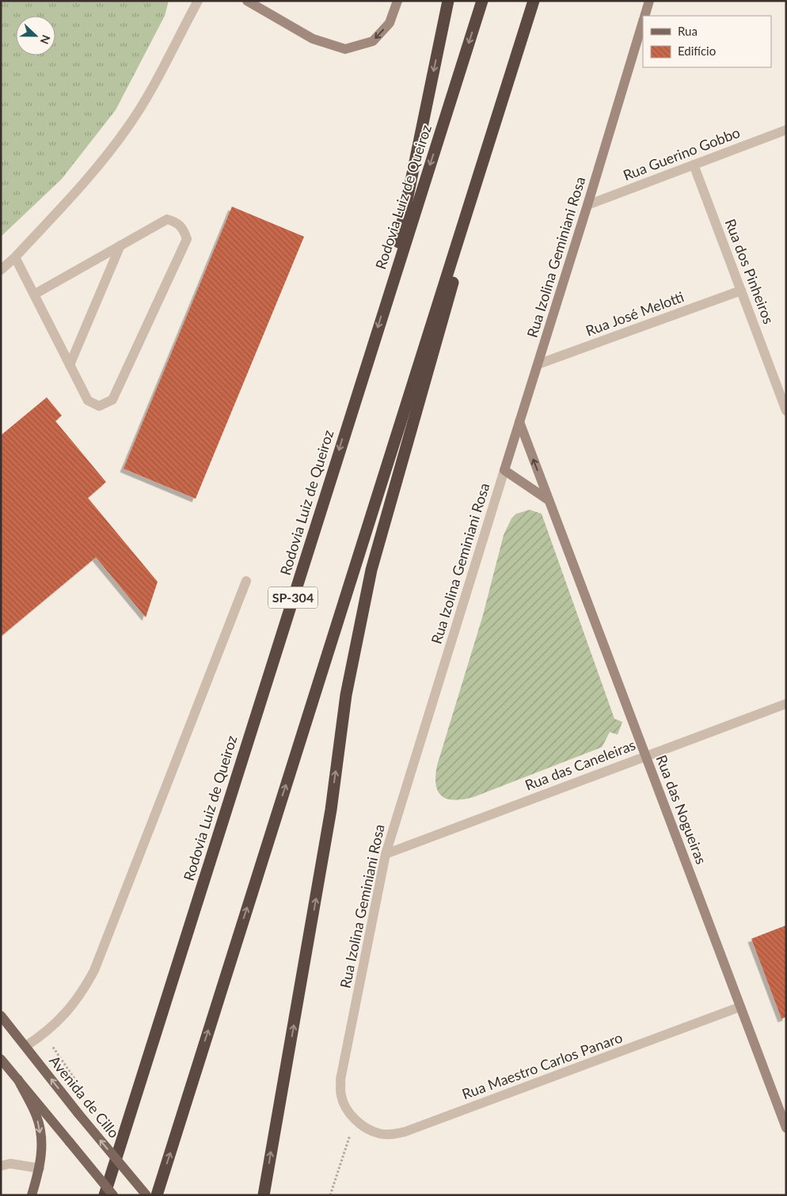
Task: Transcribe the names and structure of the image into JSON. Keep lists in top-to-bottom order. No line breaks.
{"streets":{"highway":["Rodovia Luiz de Queiroz","SP-304"],"main road":["Avenida de Cillo"],"street":["Rua Guerino Gobbo","Rua Izolina Geminiani Rosa","Rua dos Pinheiros","Rua José Melotti","Rua das Caneleiras","Rua das Nogueiras","Rua Maestro Carlos Panaro"]},"crossings":[["Rua Guerino Gobbo","Rua Izolina Geminiani Rosa"],["Rua Guerino Gobbo","Rua dos Pinheiros"],["Rua Izolina Geminiani Rosa","Rua José Melotti"],["Rua Izolina Geminiani Rosa","Rua das Caneleiras"],["Rua Izolina Geminiani Rosa","Rua das Nogueiras"],["Rua Izolina Geminiani Rosa","Rua Maestro Carlos Panaro"],["Rua dos Pinheiros","Rua José Melotti"],["Rua das Caneleiras","Rua das Nogueiras"],["Rua das Nogueiras","Rua Maestro Carlos Panaro"]],"legend":["Rua","Edifício"],"north":"right"}
